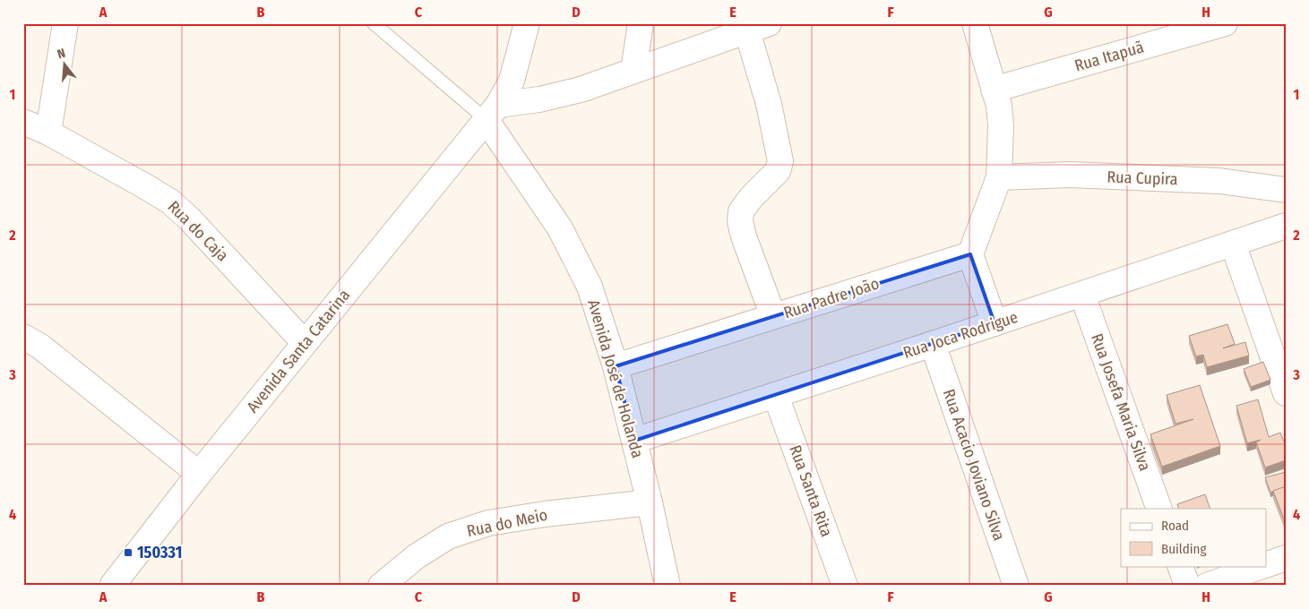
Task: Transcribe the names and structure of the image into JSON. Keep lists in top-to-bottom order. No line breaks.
{"streets":{"street":["Rua Itapuã","Rua Cupira","Rua do Caja","Rua Padre João","Rua Joca Rodrigue","Avenida Santa Catarina","Avenida José de Holanda","Rua Josefa Maria Silva","Rua Acacio Joviano Silva","Rua Santa Rita","Rua do Meio"]},"crossings":[["Rua do Caja","Avenida Santa Catarina"],["Rua Padre João","Avenida José de Holanda"],["Rua Joca Rodrigue","Avenida José de Holanda"],["Rua Joca Rodrigue","Rua Josefa Maria Silva"],["Rua Joca Rodrigue","Rua Acacio Joviano Silva"],["Rua Joca Rodrigue","Rua Santa Rita"],["Avenida Santa Catarina","Avenida José de Holanda"],["Avenida José de Holanda","Rua do Meio"]],"places":{"transit":["150331"]},"legend":["Road","Building"],"north":"top","grid":{"columns":["A","B","C","D","E","F","G","H"],"rows":["1","2","3","4"]}}
